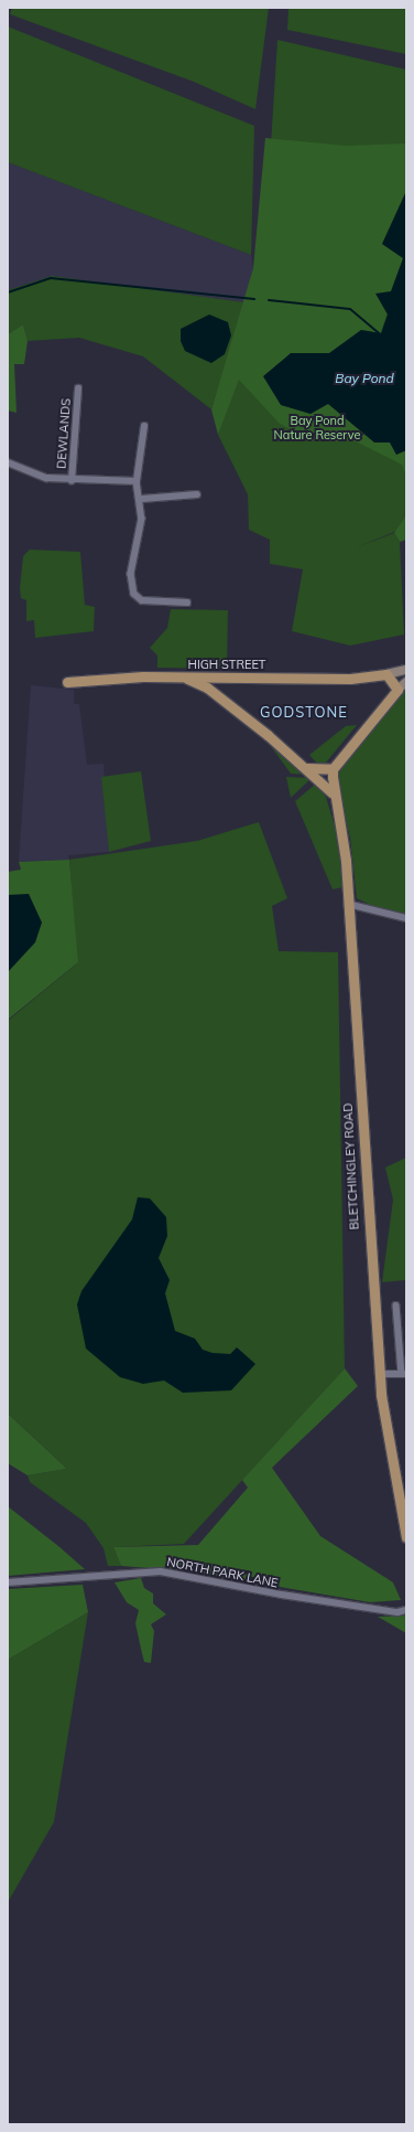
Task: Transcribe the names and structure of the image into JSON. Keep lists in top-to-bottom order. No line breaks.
{"streets":{"main road":["HIGH STREET","BLETCHINGLEY ROAD"],"street":["DEWLANDS","NORTH PARK LANE"]},"districts":["GODSTONE"],"water":["Bay Pond"],"parks":["Bay Pond Nature Reserve"]}
